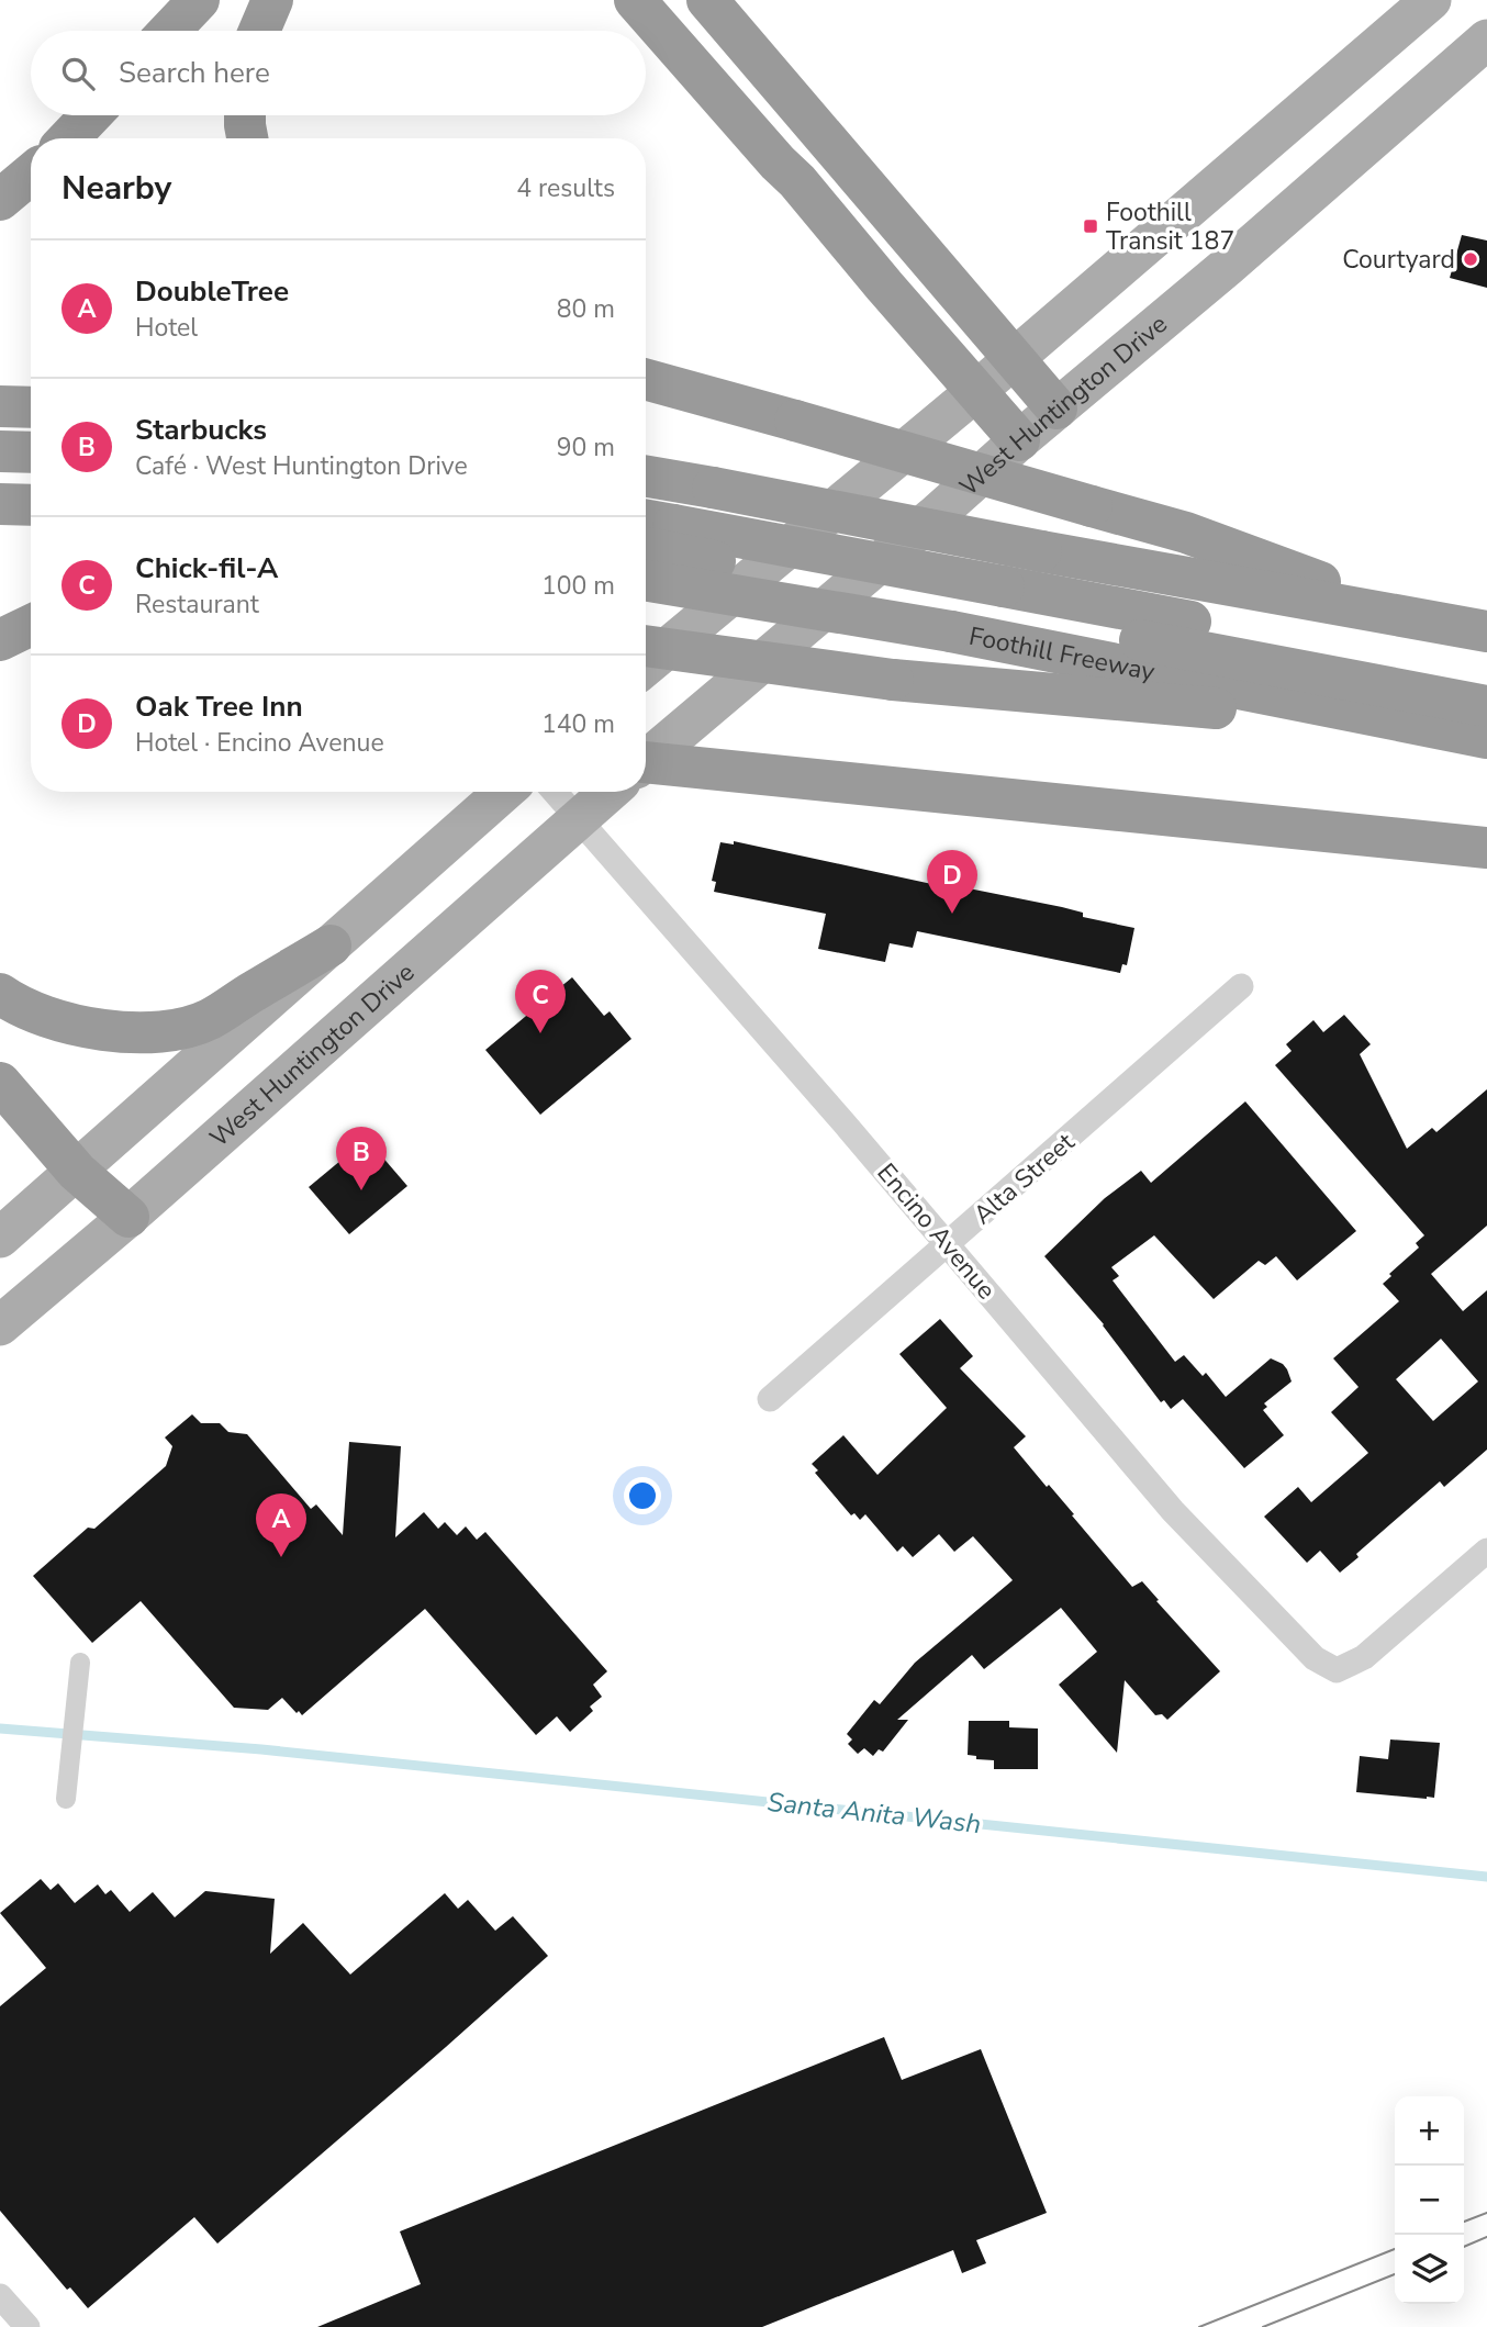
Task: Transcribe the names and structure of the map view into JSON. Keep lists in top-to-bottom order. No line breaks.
{"streets":{"highway":["Foothill Freeway"],"main road":["West Huntington Drive"],"street":["Alta Street","Encino Avenue"]},"crossings":[["West Huntington Drive","Encino Avenue"],["Alta Street","Encino Avenue"]],"water":["Santa Anita Wash"],"places":{"transit":["Foothill Transit 187"],"other":["Courtyard"]},"page":{"search":"Search here","heading":["Nearby","4 results"],"list":[{"mark":"A","name":"DoubleTree","note":"Hotel","value":"80 m"},{"mark":"B","name":"Starbucks","note":"Café · West Huntington Drive","value":"90 m"},{"mark":"C","name":"Chick-fil-A","note":"Restaurant","value":"100 m"},{"mark":"D","name":"Oak Tree Inn","note":"Hotel · Encino Avenue","value":"140 m"}],"pins":["D","C","B","A"],"map_buttons":["+","−"]}}
